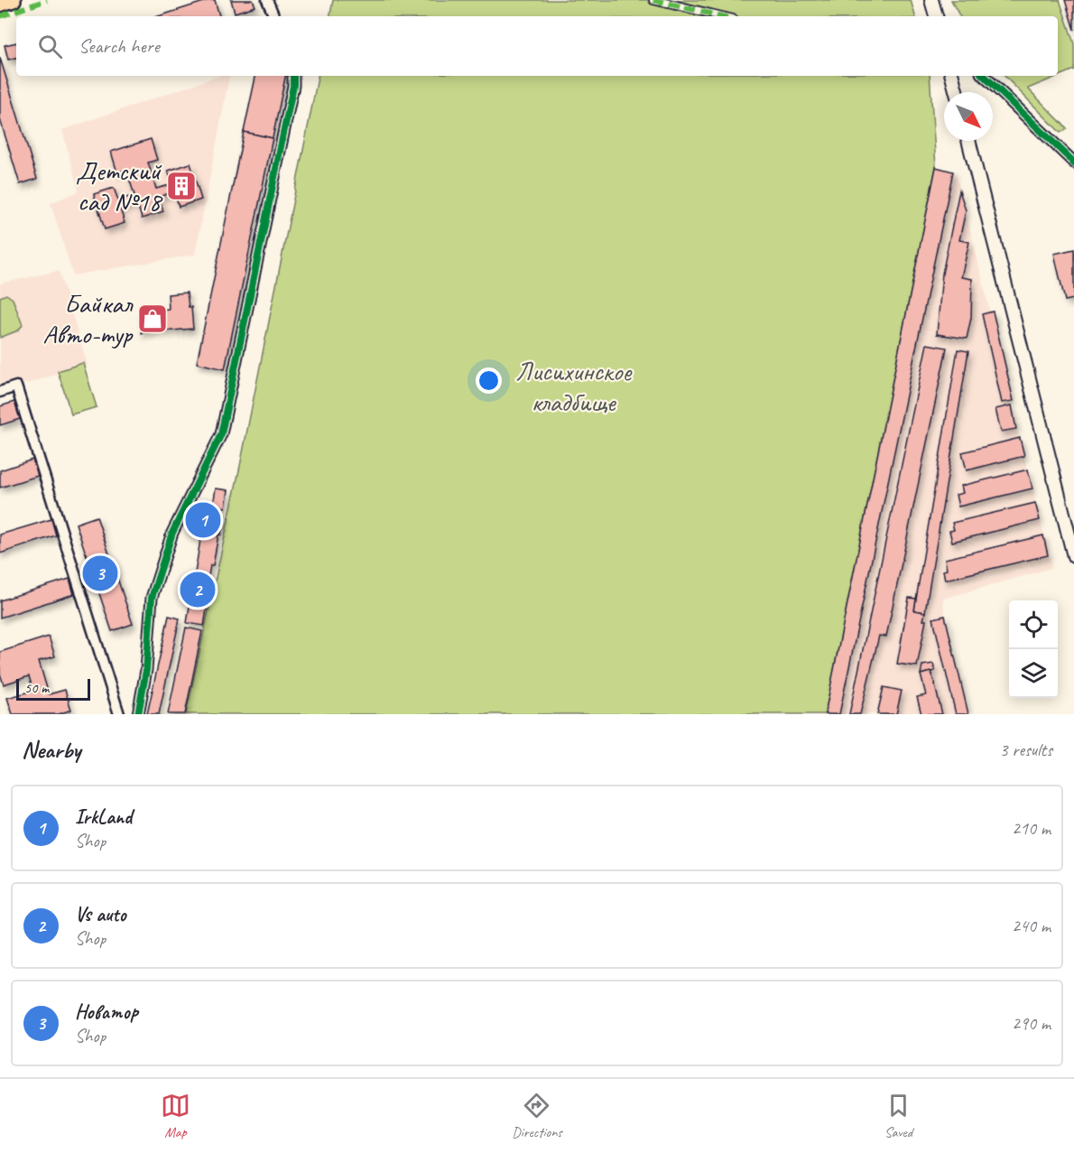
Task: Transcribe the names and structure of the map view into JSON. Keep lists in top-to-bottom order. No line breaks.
{"parks":["Лисихинское кладбище"],"places":{"building":["Детский сад №18"],"shop":["Байкал Авто-тур"]},"scale_bar":"50 m","north":"bottom right","page":{"search":"Search here","pins":["1","3","2"],"scale":"50 m","heading":["Nearby","3 results"],"list":[{"mark":"1","name":"IrkLand","note":"Shop","value":"210 m"},{"mark":"2","name":"Vs auto","note":"Shop","value":"240 m"},{"mark":"3","name":"Новатор","note":"Shop","value":"290 m"}],"nav":["Map","Directions","Saved"]}}
